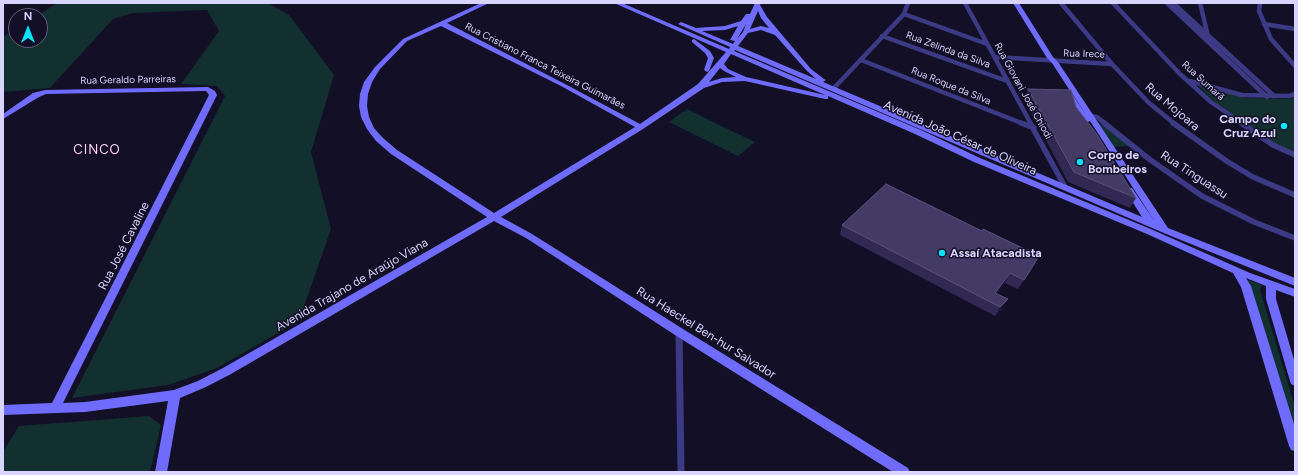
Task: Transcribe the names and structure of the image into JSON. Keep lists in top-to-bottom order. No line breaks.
{"streets":{"street":["Rua Zelinda da Silva","Rua Irece","Rua Cristiano Franca Teixeira Guimarães","Rua Geraldo Parreiras","Rua Sumarã","Rua Roque da Silva","Rua Giovani José Chiodi","Rua Mojoara","Avenida João César de Oliveira","Rua Tinguassu","Rua José Cavaline","Avenida Trajano de Araújo Viana","Rua Haeckel Ben-hur Salvador"]},"crossings":[["Rua Zelinda da Silva","Rua Giovani José Chiodi"],["Rua Irece","Rua Giovani José Chiodi"],["Rua Irece","Rua Mojoara"],["Rua Cristiano Franca Teixeira Guimarães","Avenida Trajano de Araújo Viana"],["Rua Geraldo Parreiras","Rua José Cavaline"],["Rua Roque da Silva","Rua Giovani José Chiodi"],["Rua Giovani José Chiodi","Avenida João César de Oliveira"],["Avenida João César de Oliveira","Avenida Trajano de Araújo Viana"],["Rua José Cavaline","Avenida Trajano de Araújo Viana"],["Avenida Trajano de Araújo Viana","Rua Haeckel Ben-hur Salvador"]],"districts":["CINCO"],"places":["Campo do Cruz Azul","Corpo de Bombeiros","Assaí Atacadista"],"north":"top"}
